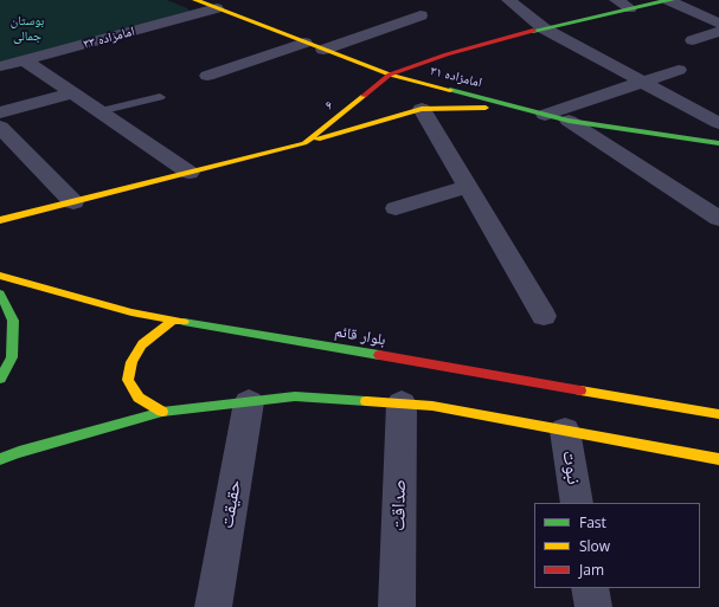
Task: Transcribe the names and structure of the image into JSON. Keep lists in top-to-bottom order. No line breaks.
{"streets":{"street":["امامزاده ۳۳","امامزاده ۳۱","۶","بلوار قائم","نبوت","حقیقت","صداقت"]},"crossings":[["امامزاده ۳۳","امامزاده ۳۱"],["امامزاده ۳۱","۶"]],"parks":["بوستان جمالی"],"legend":["Fast","Slow","Jam"]}
